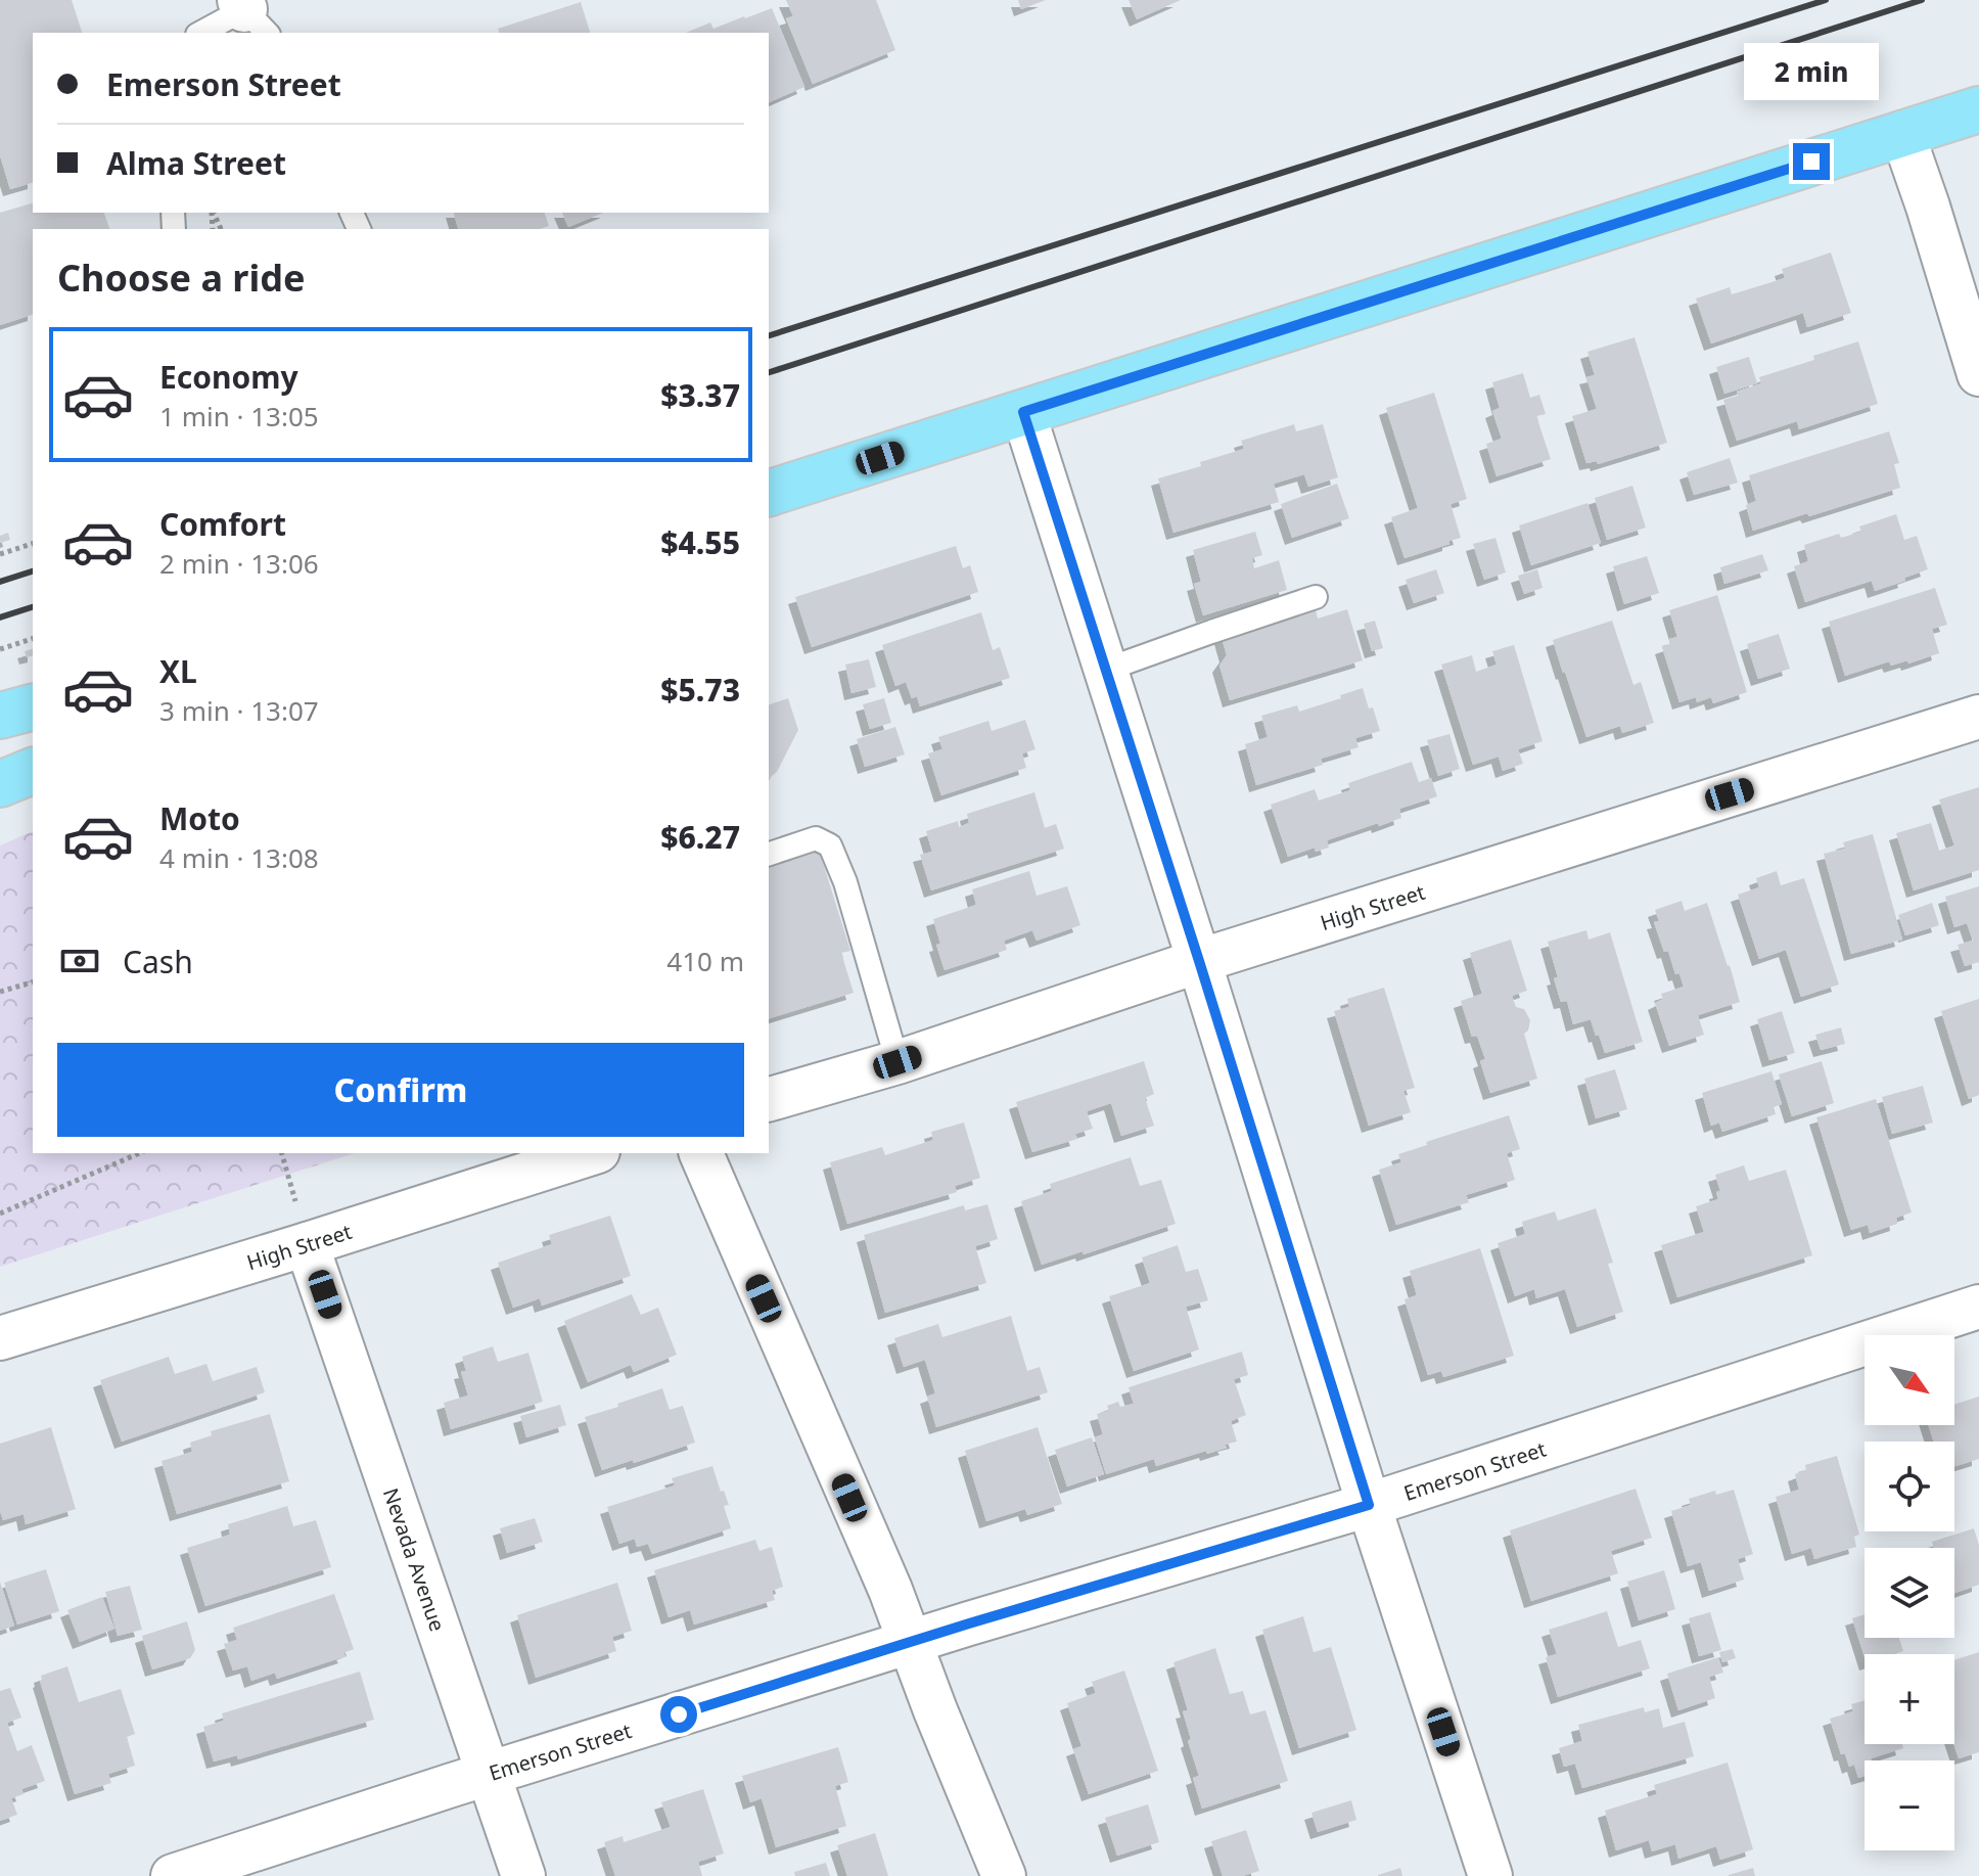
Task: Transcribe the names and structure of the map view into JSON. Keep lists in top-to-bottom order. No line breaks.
{"streets":{"street":["High Street","Emerson Street","Nevada Avenue"]},"crossings":[["High Street","Nevada Avenue"],["Emerson Street","Nevada Avenue"]],"north":"bottom right","page":{"banner":["Emerson Street","Alma Street"],"bubble":"2 min","heading":"Choose a ride","list":[{"name":"Economy","note":"1 min · 13:05","value":"$3.37"},{"name":"Comfort","note":"2 min · 13:06","value":"$4.55"},{"name":"XL","note":"3 min · 13:07","value":"$5.73"},{"name":"Moto","note":"4 min · 13:08","value":"$6.27"}],"pay":["Cash","410 m"],"buttons":"Confirm","map_buttons":["+","−"]}}
